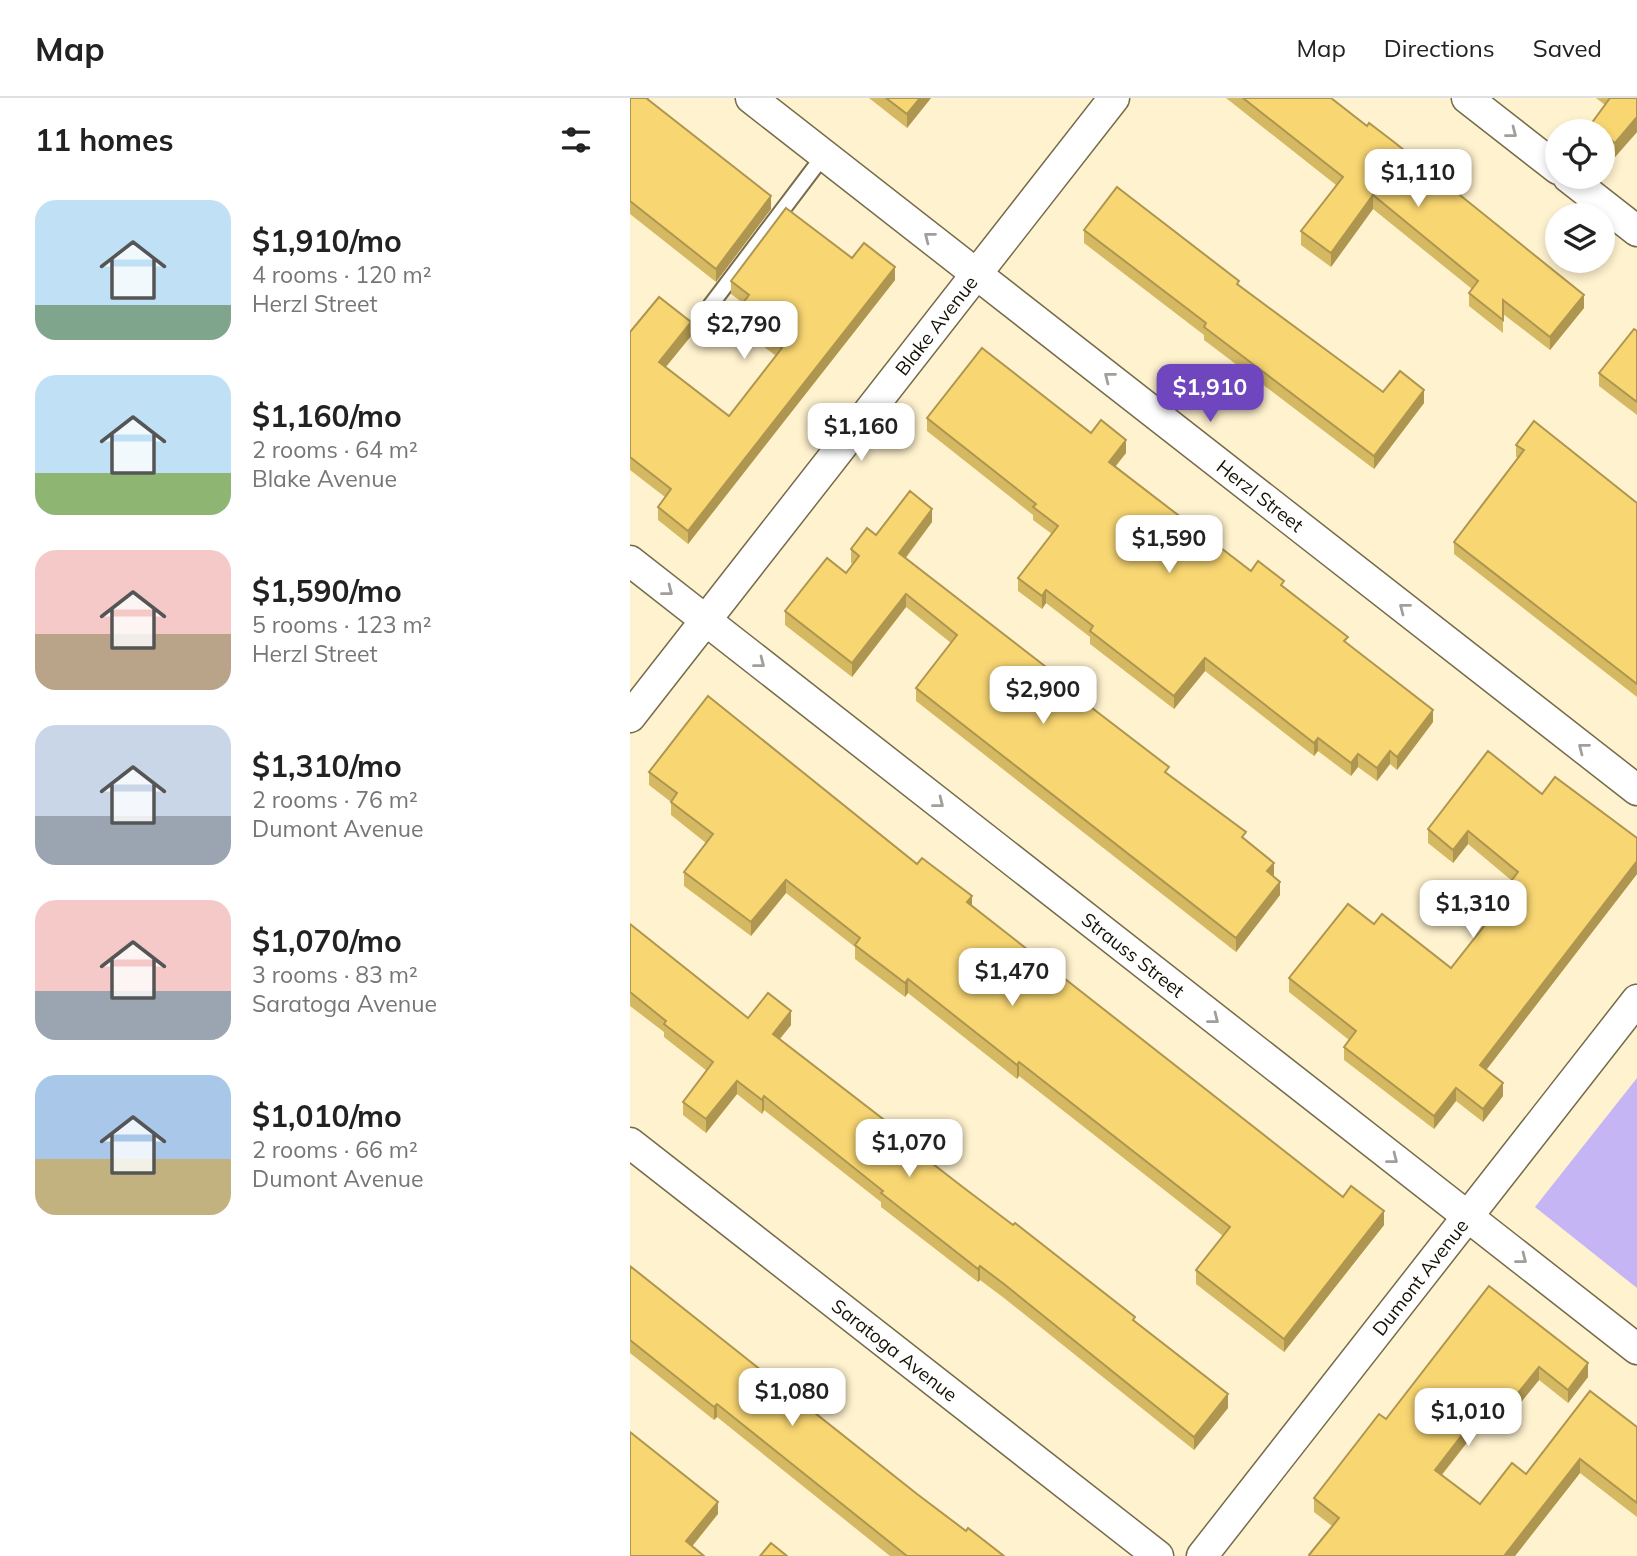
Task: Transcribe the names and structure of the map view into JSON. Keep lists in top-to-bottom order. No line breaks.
{"streets":{"street":["Blake Avenue","Herzl Street","Strauss Street","Dumont Avenue","Saratoga Avenue"]},"crossings":[["Blake Avenue","Herzl Street"],["Blake Avenue","Strauss Street"],["Strauss Street","Dumont Avenue"]],"one_way":["Herzl Street","Strauss Street"],"page":{"header":"Map","nav":["Map","Directions","Saved"],"heading":"11 homes","price":["$1,110","$2,790","$1,910","$1,160","$1,590","$2,900","$1,310","$1,470","$1,070","$1,080","$1,010"],"list":[{"name":"$1,910/mo","note":"4 rooms · 120 m² · Herzl Street"},{"name":"$1,160/mo","note":"2 rooms · 64 m² · Blake Avenue"},{"name":"$1,590/mo","note":"5 rooms · 123 m² · Herzl Street"},{"name":"$1,310/mo","note":"2 rooms · 76 m² · Dumont Avenue"},{"name":"$1,070/mo","note":"3 rooms · 83 m² · Saratoga Avenue"},{"name":"$1,010/mo","note":"2 rooms · 66 m² · Dumont Avenue"}]}}
